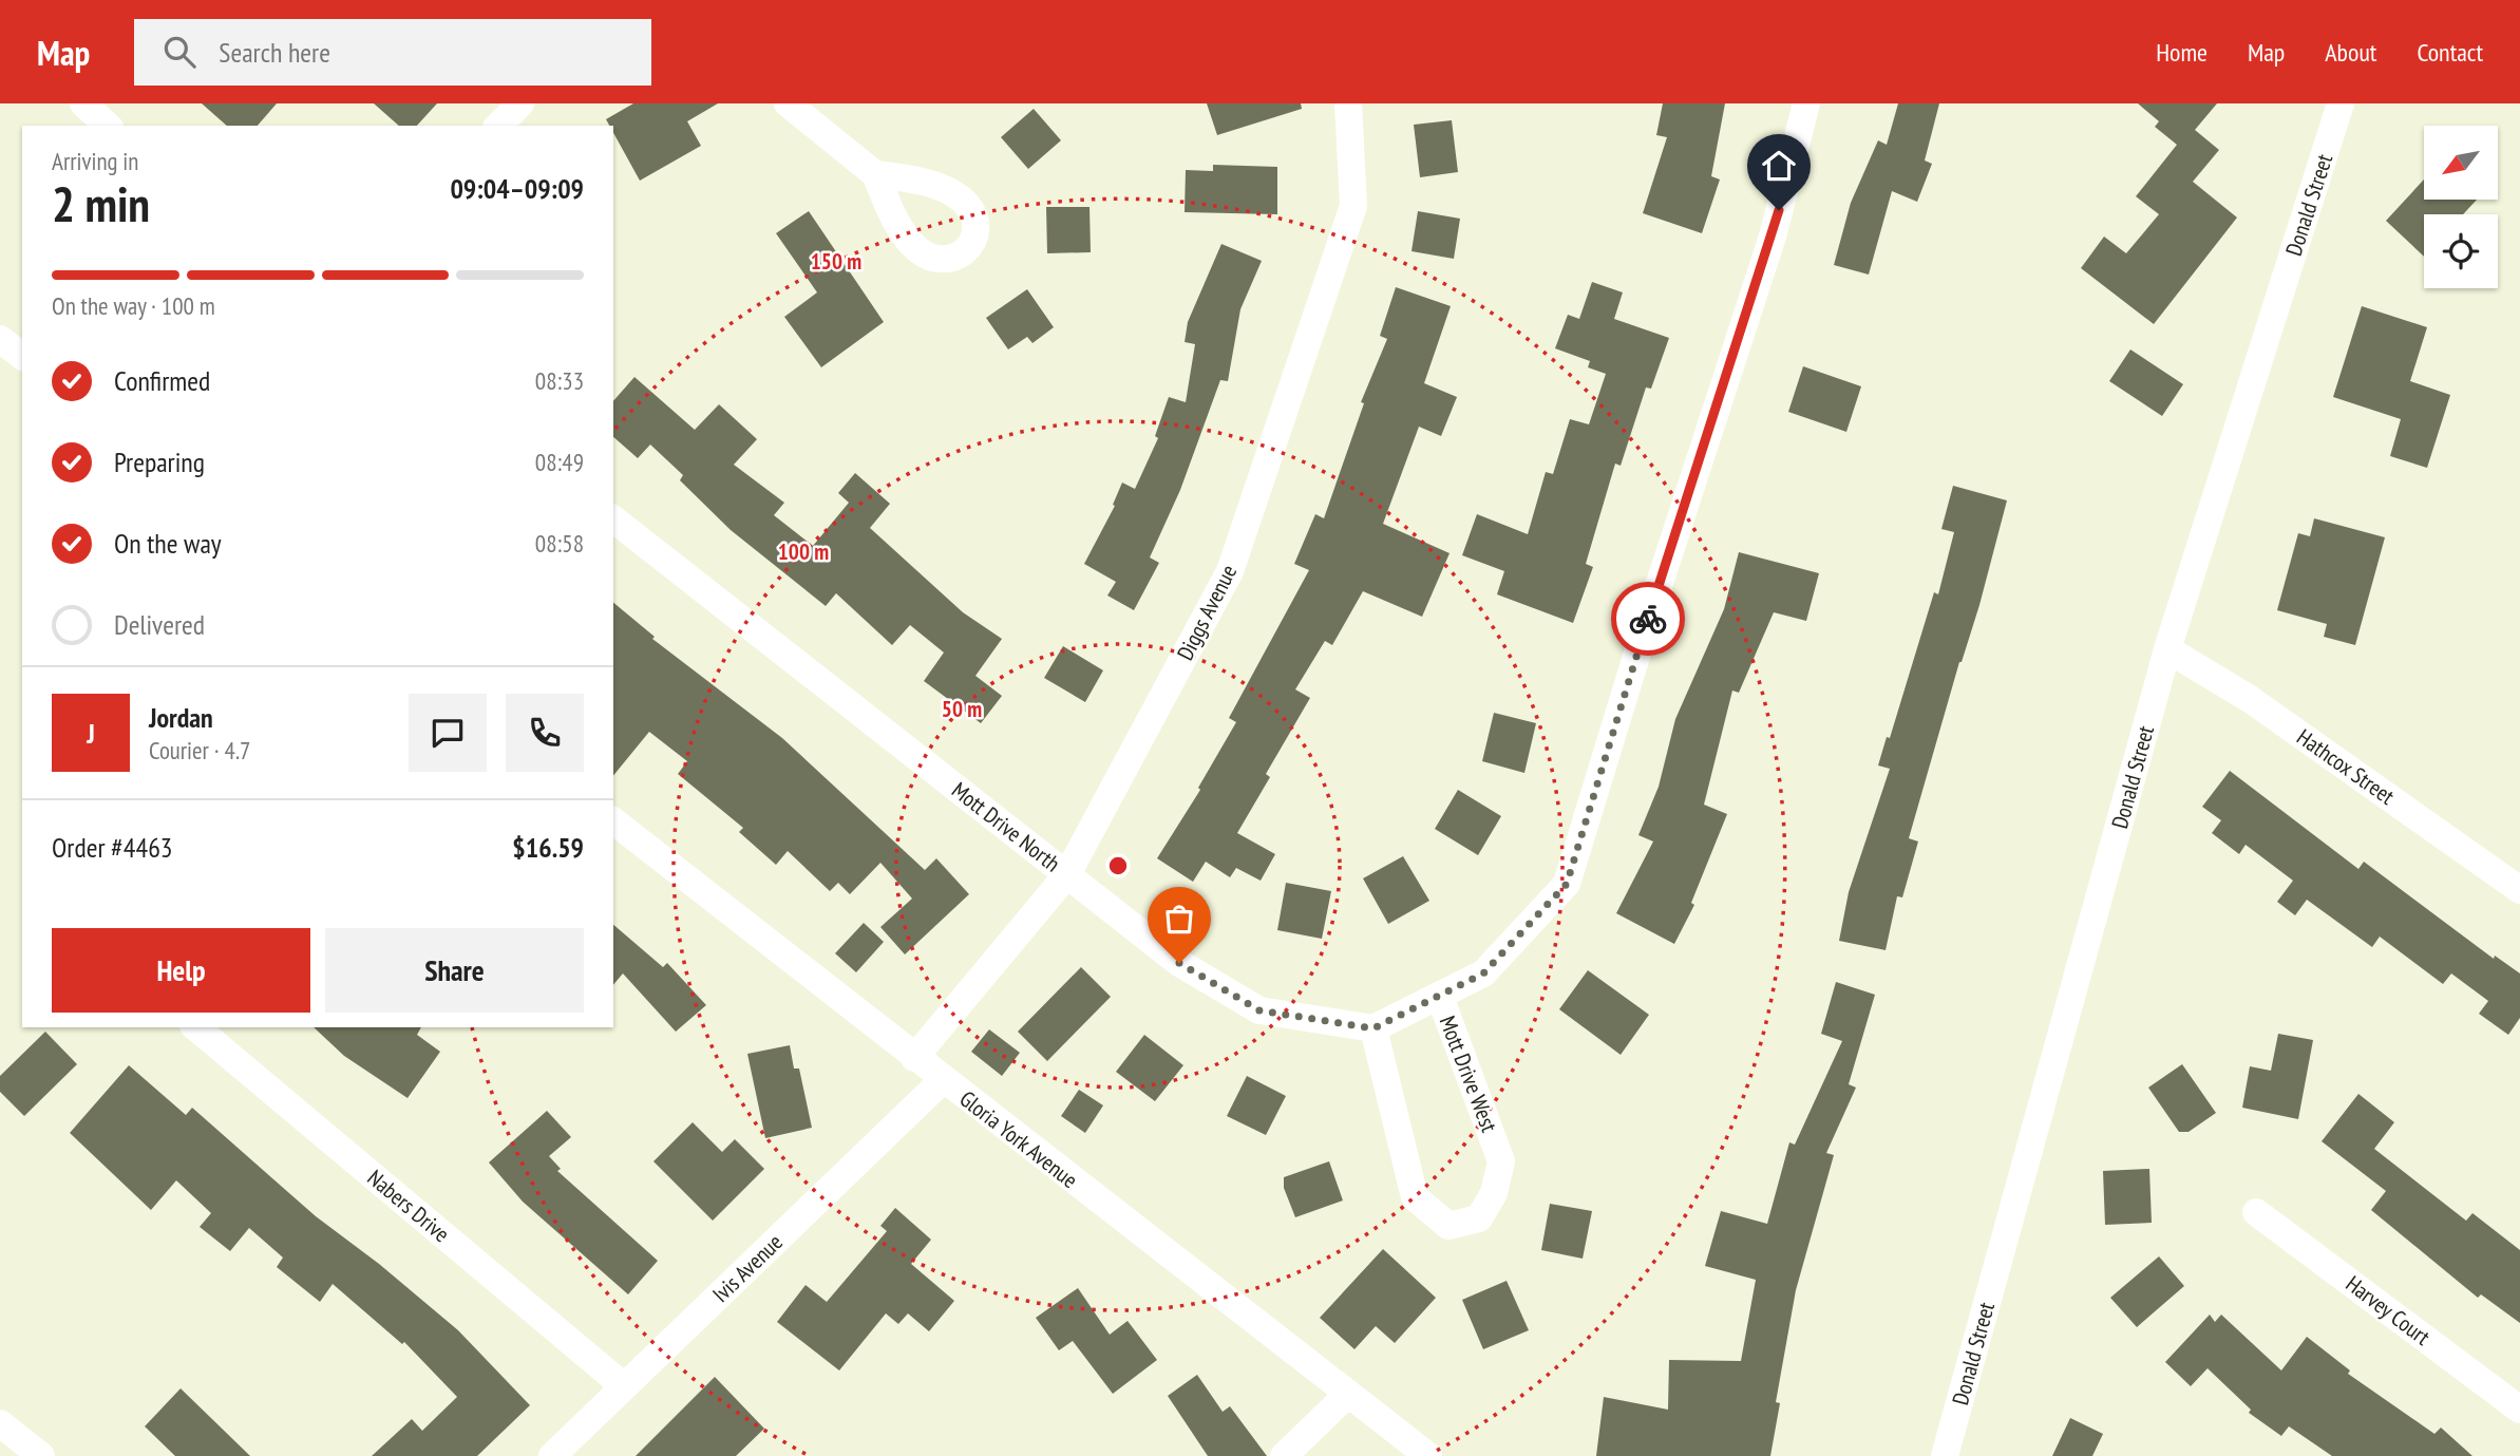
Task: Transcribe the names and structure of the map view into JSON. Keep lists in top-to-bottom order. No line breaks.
{"streets":{"street":["Donald Street","Diggs Avenue","Hathcox Street","Mott Drive North","Mott Drive West","Gloria York Avenue","Nabers Drive","Ivis Avenue","Harvey Court"]},"crossings":[["Donald Street","Hathcox Street"],["Diggs Avenue","Mott Drive North"],["Diggs Avenue","Gloria York Avenue"],["Mott Drive North","Mott Drive West"],["Gloria York Avenue","Ivis Avenue"],["Nabers Drive","Ivis Avenue"]],"north":"bottom left","page":{"header":"Map","search":"Search here","nav":["Home","Map","About","Contact"],"heading":["2 min","Arriving in","09:04–09:09"],"panel":["Jordan","Courier · 4.7","Order #4463","$16.59"],"bar":"On the way · 100 m","list":[["Confirmed","08:33"],["Preparing","08:49"],["On the way","08:58"],"Delivered"],"round":"J","buttons":["Help","Share"]},"rings":["150 m","100 m","50 m"]}
